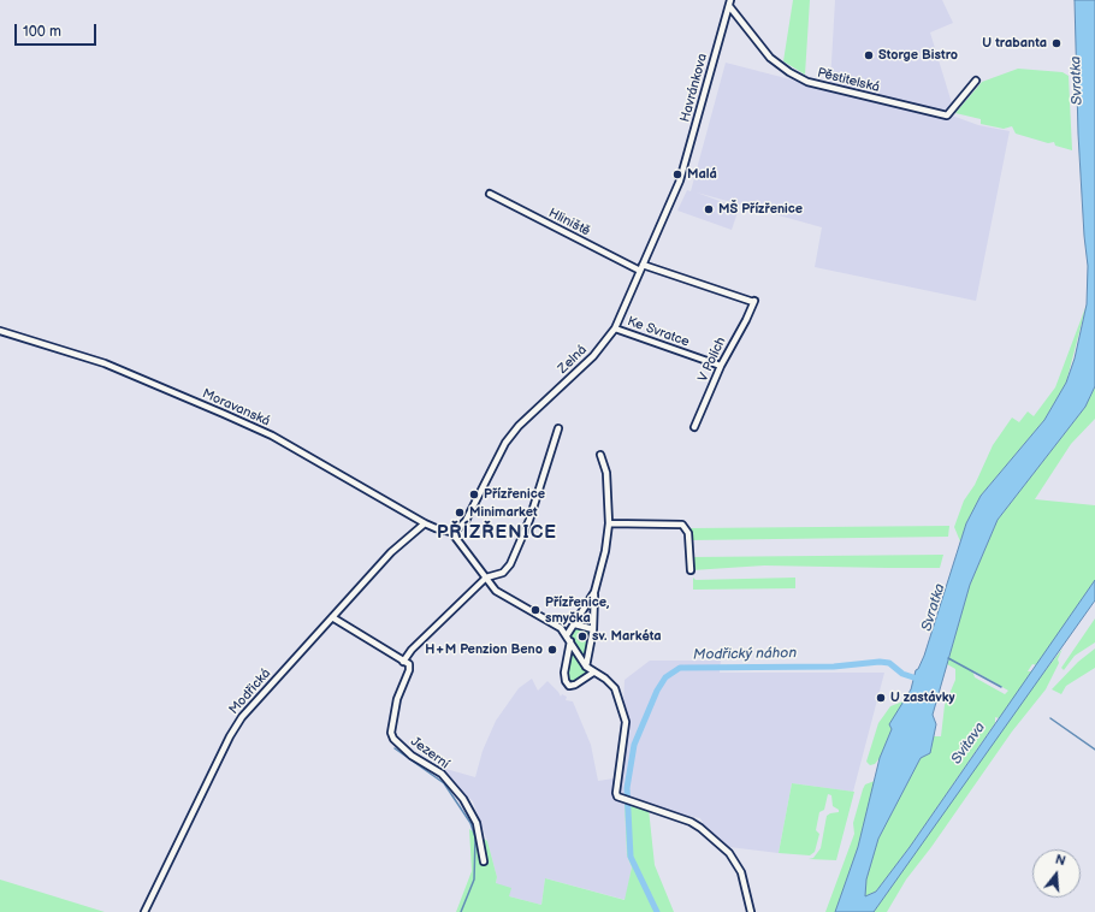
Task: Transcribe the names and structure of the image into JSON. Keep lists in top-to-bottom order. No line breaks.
{"streets":{"street":["Pěstitelská","Havránkova","Hliniště","Ke Svratce","Zelná","V Polích","Moravanská","Modřická","Jezerní"]},"crossings":[["Pěstitelská","Havránkova"],["Havránkova","Zelná"],["Hliniště","Zelná"],["Hliniště","V Polích"],["Ke Svratce","Zelná"],["Ke Svratce","V Polích"],["Zelná","V Polích"],["Zelná","Moravanská"],["Moravanská","Modřická"]],"districts":["PŘÍZŘENICE"],"water":["Svratka","Modřický náhon","Svitava"],"places":["U trabanta","Storge Bistro","Malá","MŠ Přízřenice","Přízřenice","Minimarket","Přízřenice, smyčka","sv. Markéta","H+M Penzion Beno","U zastávky"],"scale_bar":"100 m","north":"top"}
